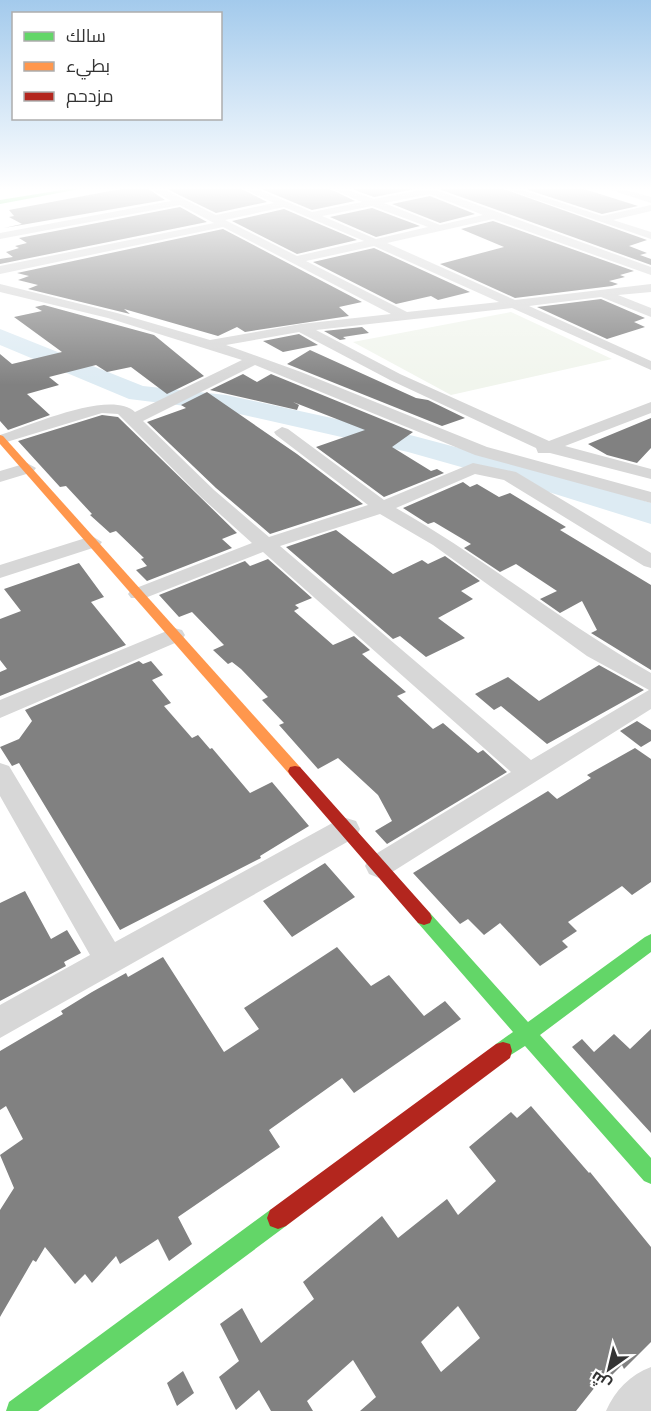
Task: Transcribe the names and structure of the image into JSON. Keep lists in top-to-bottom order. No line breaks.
{"legend":["سالك","بطيء","مزدحم"],"north":"bottom left"}
